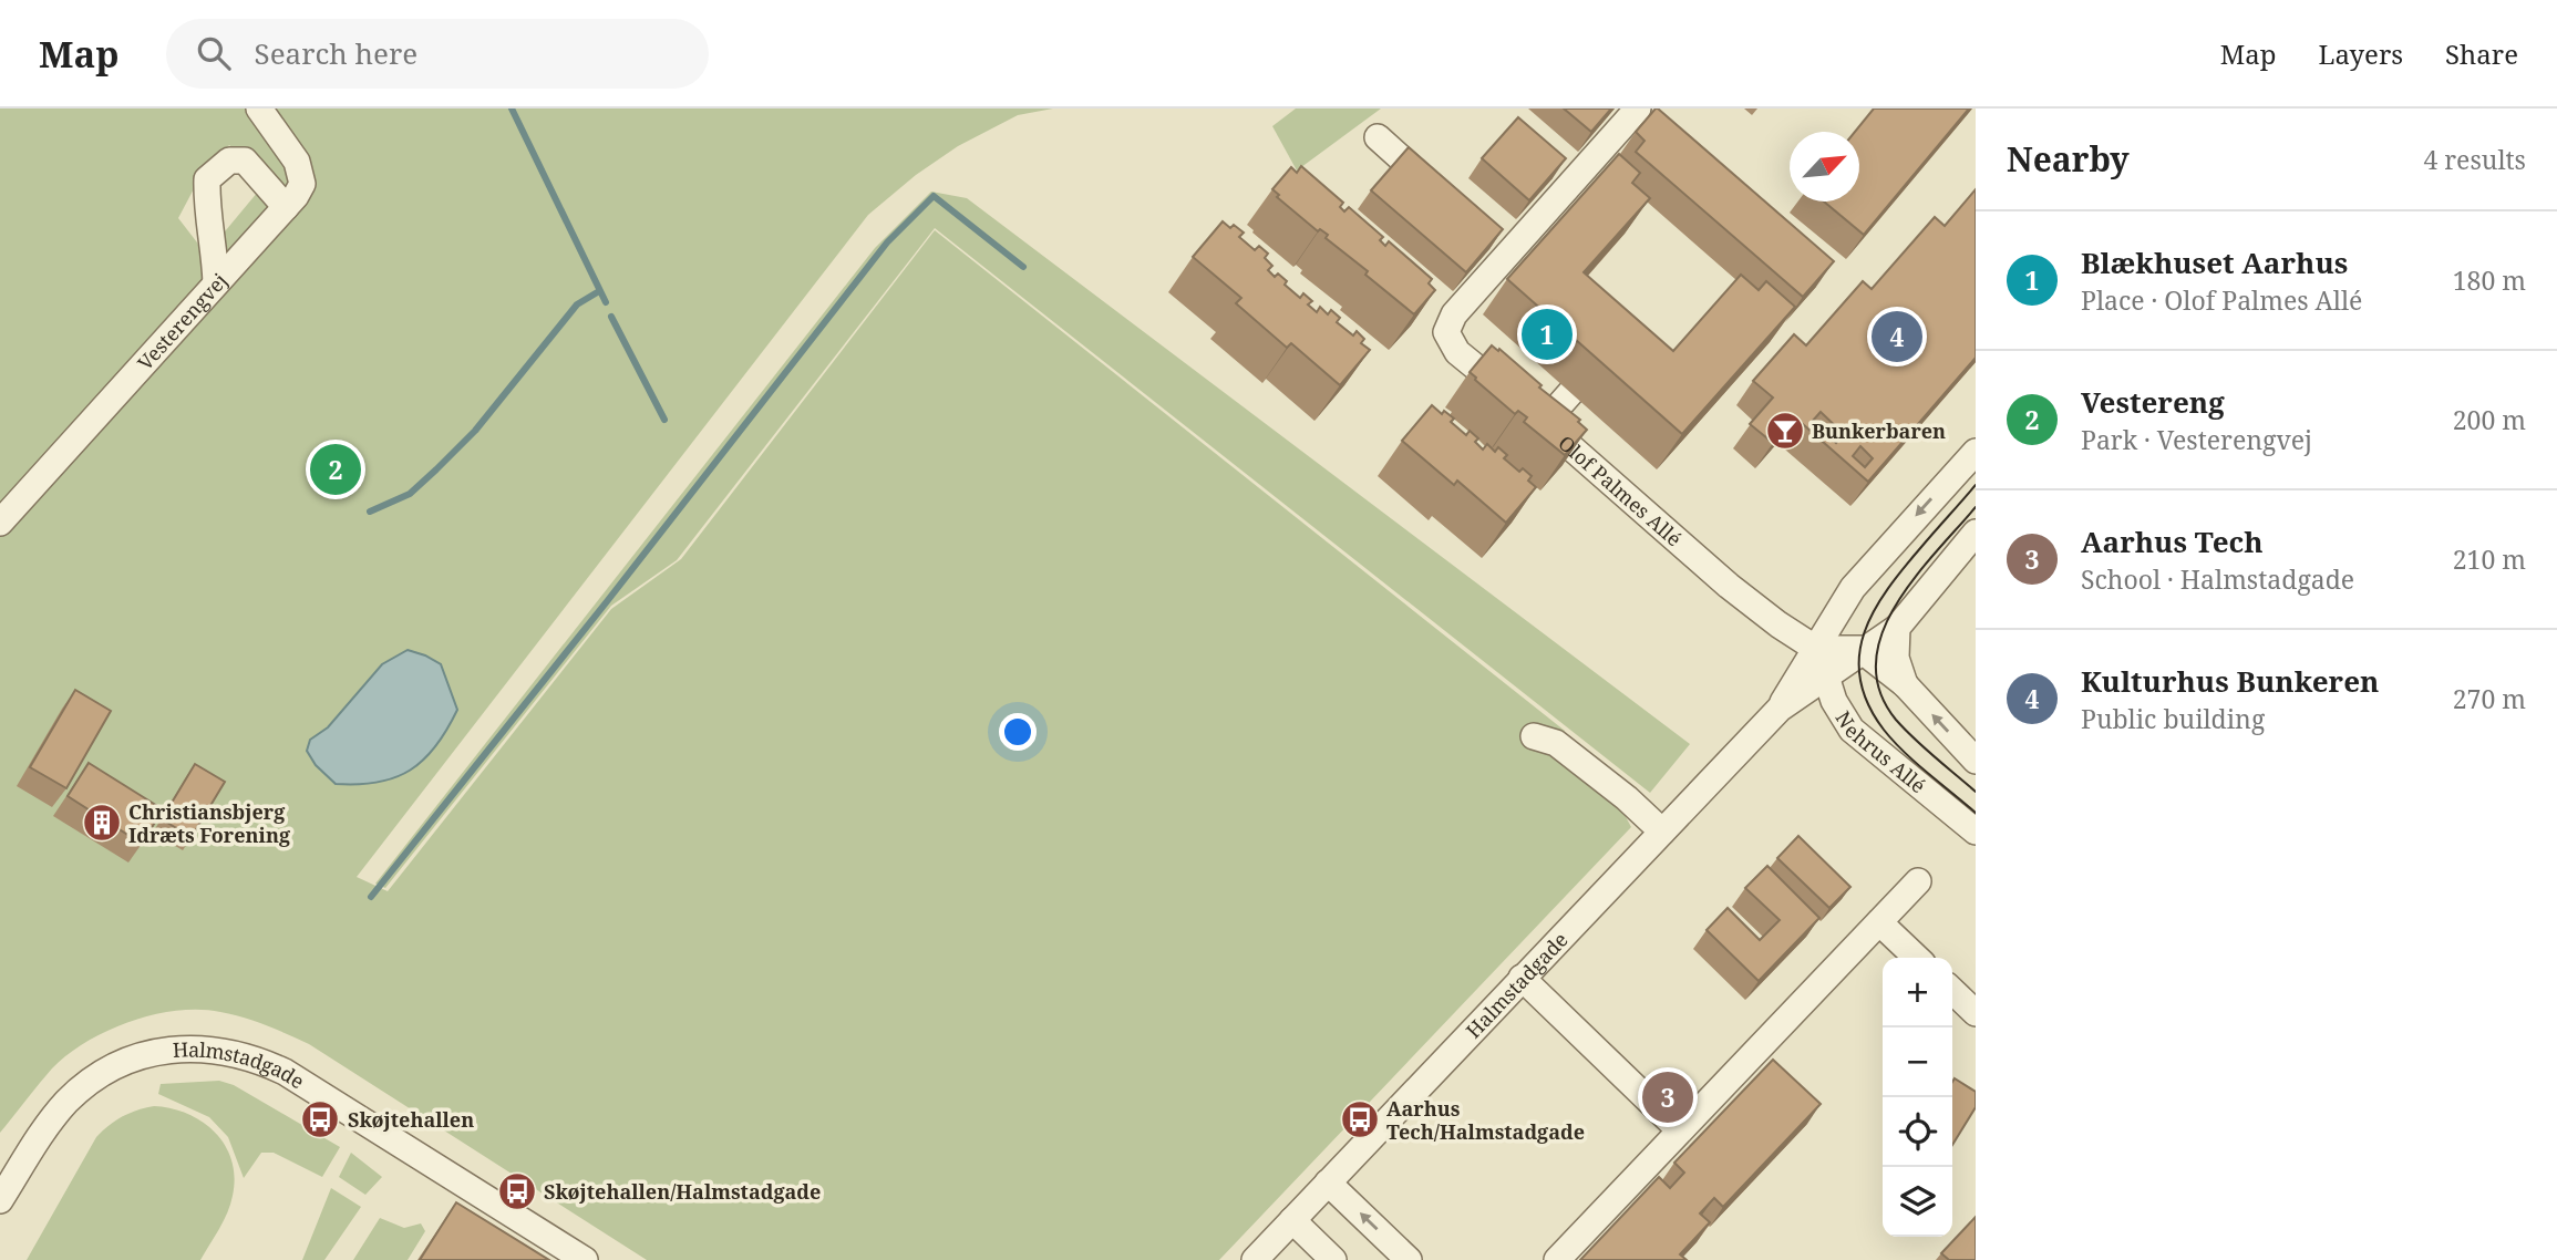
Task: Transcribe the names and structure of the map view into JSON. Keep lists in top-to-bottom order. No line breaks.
{"streets":{"street":["Vesterengvej","Olof Palmes Allé","Nehrus Allé","Halmstadgade"]},"crossings":[["Olof Palmes Allé","Nehrus Allé"],["Olof Palmes Allé","Halmstadgade"],["Nehrus Allé","Halmstadgade"]],"places":{"bar":["Bunkerbaren"],"building":["Christiansbjerg Idræts Forening"],"bus stop":["Skøjtehallen","Aarhus Tech/Halmstadgade","Skøjtehallen/Halmstadgade"]},"north":"top right","page":{"header":"Map","search":"Search here","nav":["Map","Layers","Share"],"heading":["Nearby","4 results"],"list":[{"mark":"1","name":"Blækhuset Aarhus","note":"Place · Olof Palmes Allé","value":"180 m"},{"mark":"2","name":"Vestereng","note":"Park · Vesterengvej","value":"200 m"},{"mark":"3","name":"Aarhus Tech","note":"School · Halmstadgade","value":"210 m"},{"mark":"4","name":"Kulturhus Bunkeren","note":"Public building","value":"270 m"}],"pins":["1","4","2","3"],"map_buttons":["+","−"]}}
